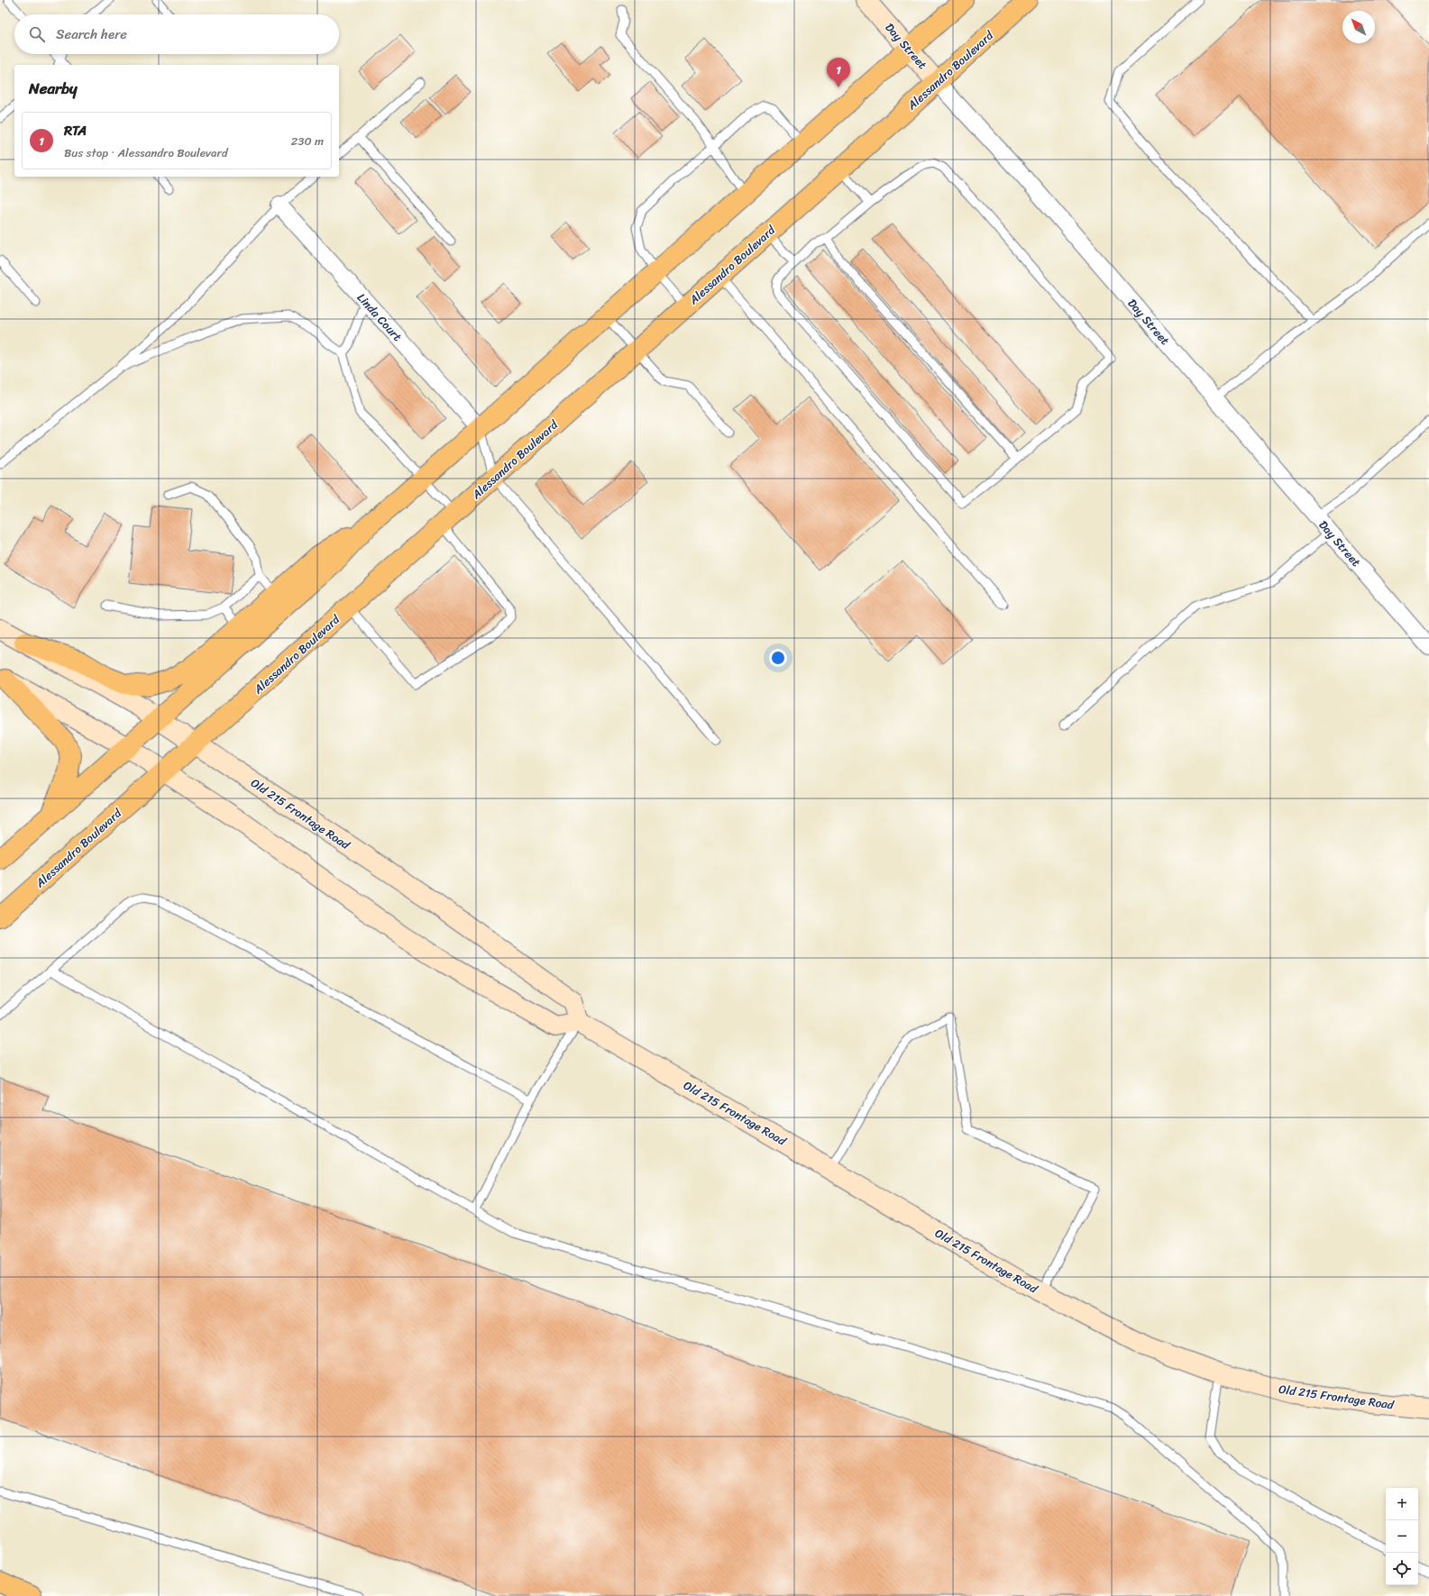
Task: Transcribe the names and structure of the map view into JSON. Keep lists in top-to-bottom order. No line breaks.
{"streets":{"main road":["Alessandro Boulevard"],"street":["Day Street","Linda Court","Old 215 Frontage Road"]},"crossings":[["Day Street","Alessandro Boulevard"],["Alessandro Boulevard","Old 215 Frontage Road"]],"north":"top left","page":{"search":"Search here","pins":"1","heading":"Nearby","list":[{"mark":"1","name":"RTA","note":"Bus stop · Alessandro Boulevard","value":"230 m"}],"map_buttons":["+","−"]}}
